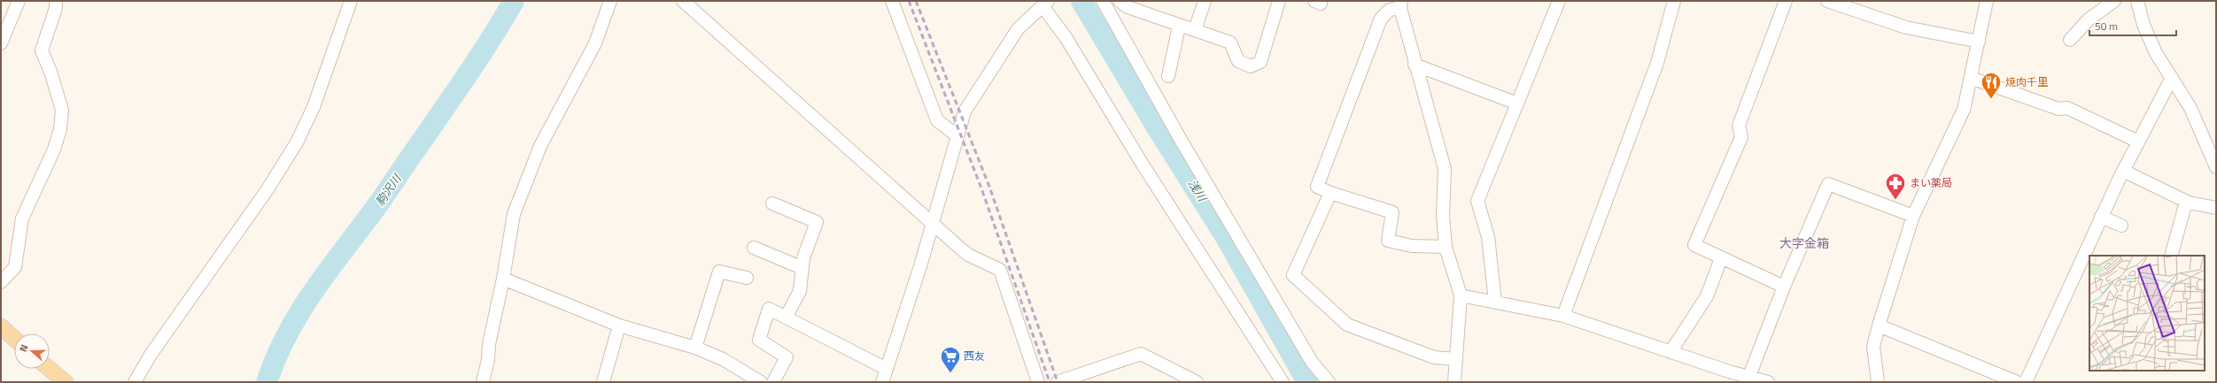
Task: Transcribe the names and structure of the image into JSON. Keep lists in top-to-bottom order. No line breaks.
{"districts":["大字金箱"],"water":["駒沢川","浅川"],"places":{"restaurant":["焼肉千里"],"pharmacy":["まい薬局"],"supermarket":["西友"]},"scale_bar":"50 m","north":"left"}
